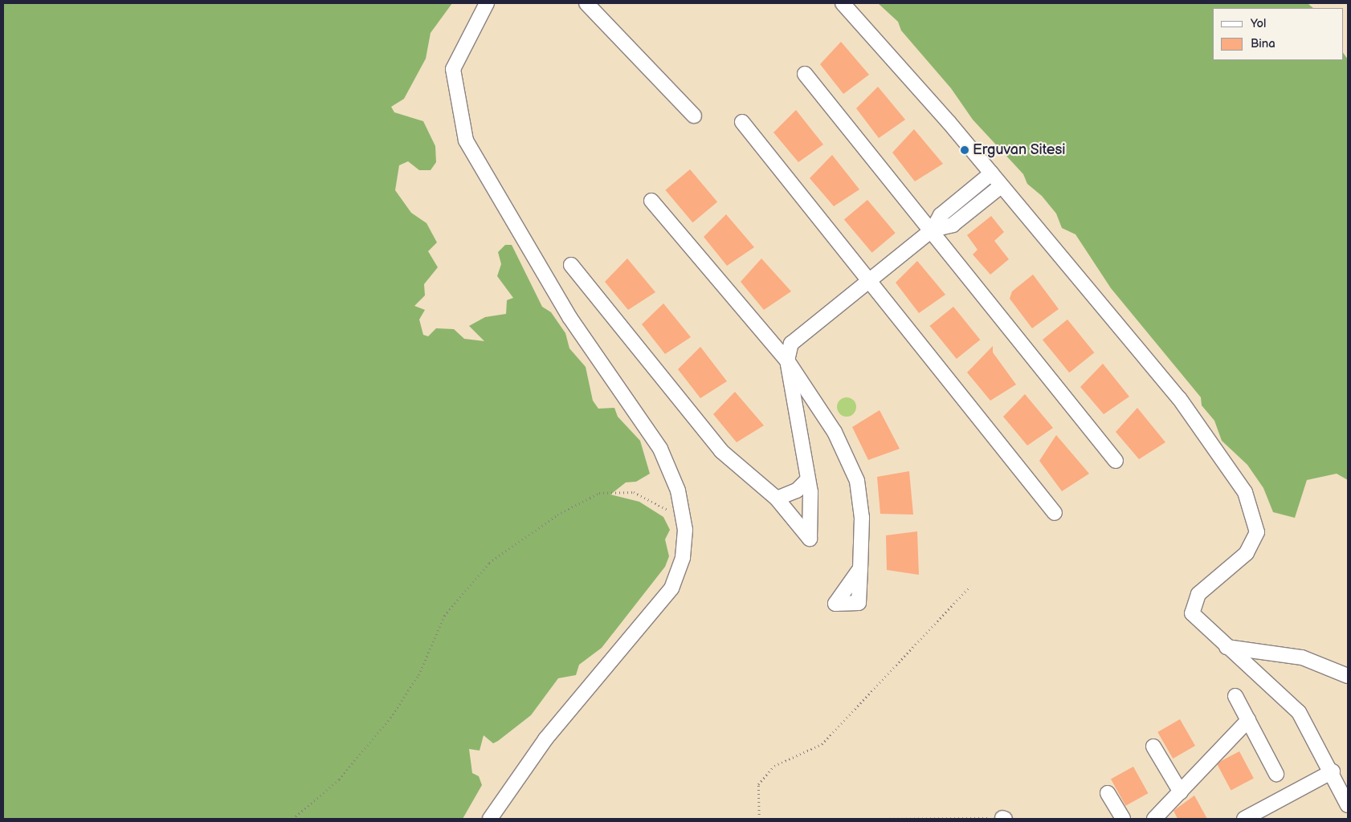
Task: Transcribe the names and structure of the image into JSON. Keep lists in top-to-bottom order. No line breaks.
{"places":["Erguvan Sitesi"],"legend":["Yol","Bina"]}
